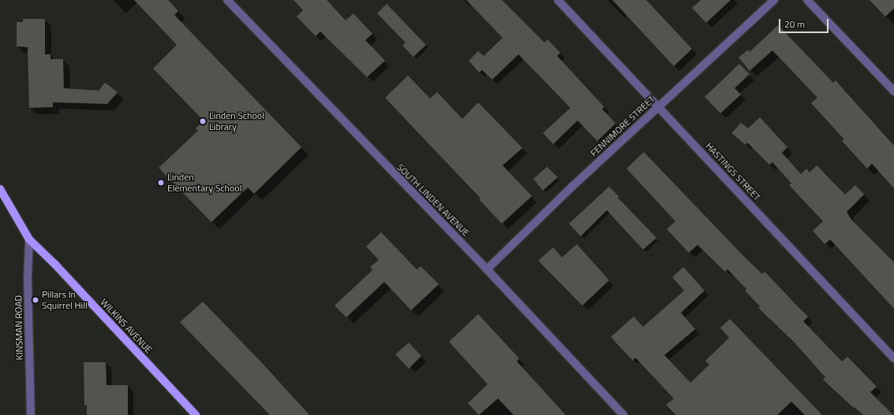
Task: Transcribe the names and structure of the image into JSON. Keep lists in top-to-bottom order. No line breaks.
{"streets":{"main road":["WILKINS AVENUE"],"street":["FENNIMORE STREET","HASTINGS STREET","SOUTH LINDEN AVENUE","KINSMAN ROAD"]},"crossings":[["FENNIMORE STREET","HASTINGS STREET"],["FENNIMORE STREET","SOUTH LINDEN AVENUE"],["WILKINS AVENUE","KINSMAN ROAD"]],"places":["Linden School Library","Linden Elementary School","Pillars In Squirrel Hill"],"scale_bar":"20 m"}
